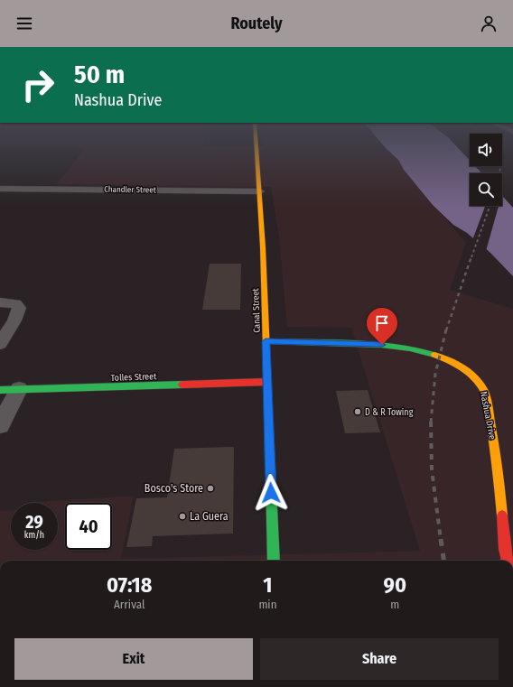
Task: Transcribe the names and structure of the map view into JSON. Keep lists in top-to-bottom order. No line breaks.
{"streets":{"street":["Chandler Street","Canal Street","Tolles Street","Nashua Drive"]},"crossings":[["Chandler Street","Canal Street"],["Canal Street","Tolles Street"],["Canal Street","Nashua Drive"]],"places":["D & R Towing","Bosco's Store","La Guera"],"page":{"header":"Routely","turn":["50 m","Nashua Drive"],"speed":"29 km/h","limit":"40","eta":["07:18","Arrival","1","min","90","m"],"buttons":["Exit","Share"]}}
